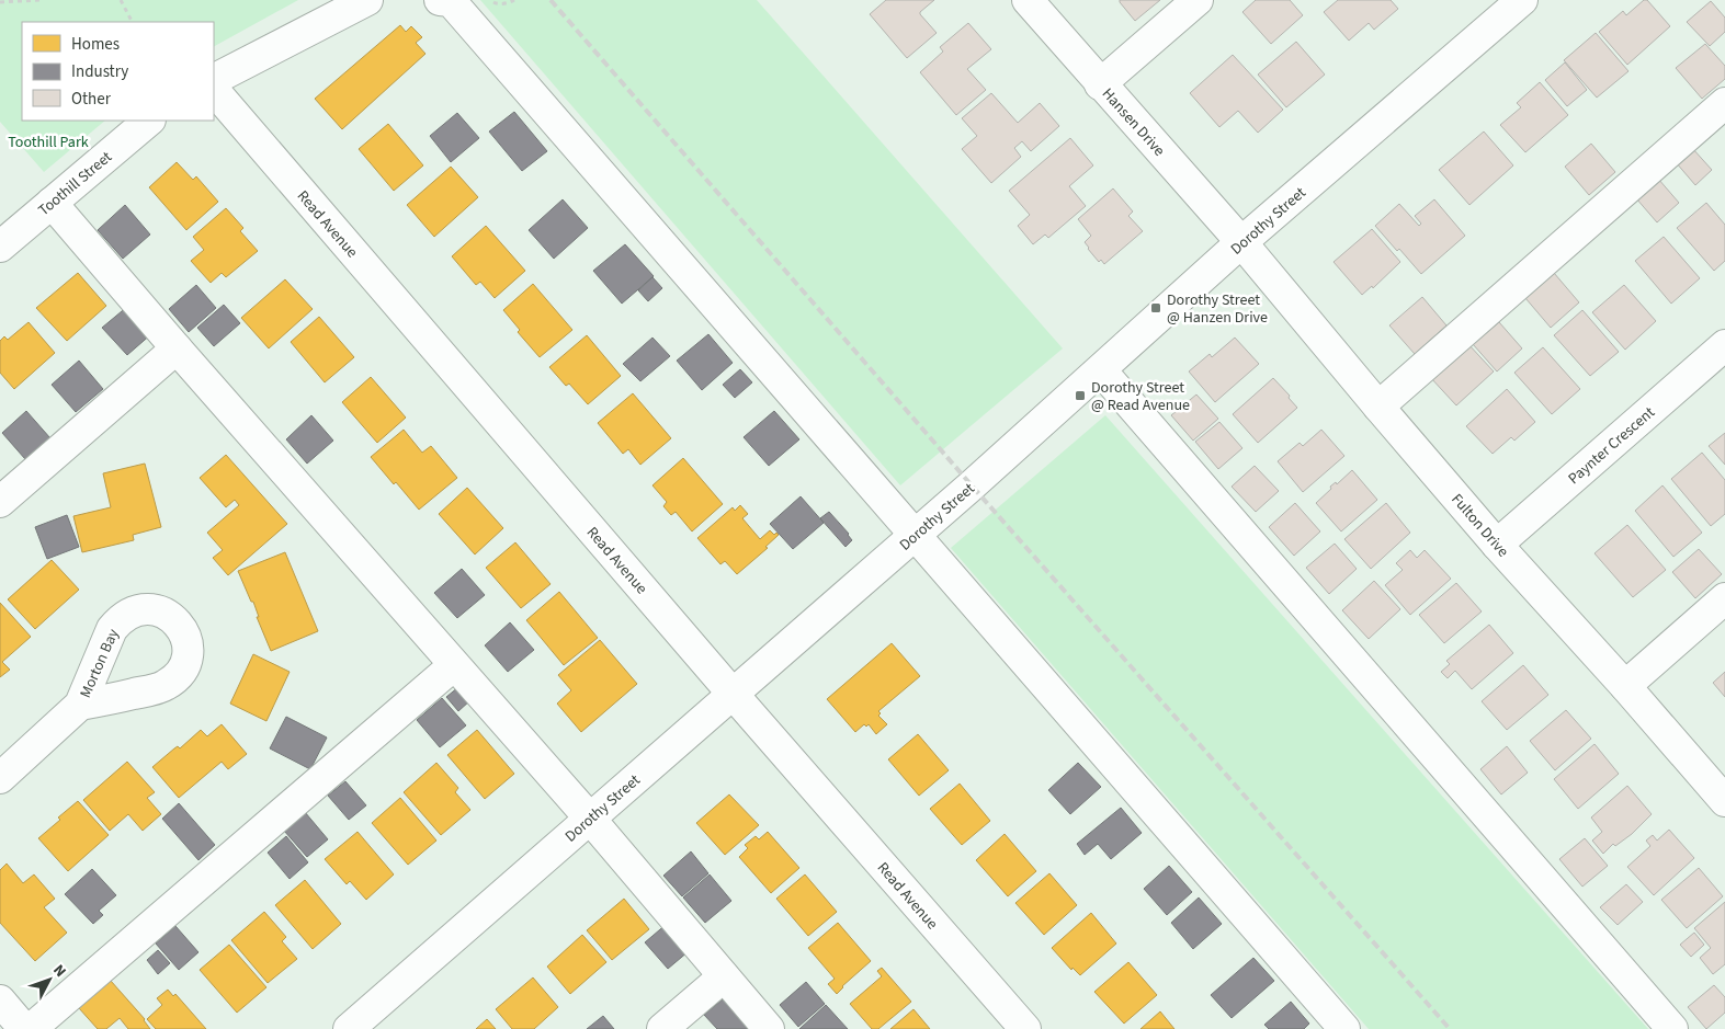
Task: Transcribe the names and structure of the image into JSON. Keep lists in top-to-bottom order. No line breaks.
{"streets":{"street":["Hansen Drive","Toothill Street","Dorothy Street","Read Avenue","Paynter Crescent","Fulton Drive","Morton Bay"]},"crossings":[["Hansen Drive","Dorothy Street"],["Hansen Drive","Fulton Drive"],["Dorothy Street","Read Avenue"],["Dorothy Street","Fulton Drive"],["Paynter Crescent","Fulton Drive"]],"parks":["Toothill Park"],"places":{"transit":["Dorothy Street @ Hanzen Drive","Dorothy Street @ Read Avenue"]},"legend":["Homes","Industry","Other"],"north":"top right"}
